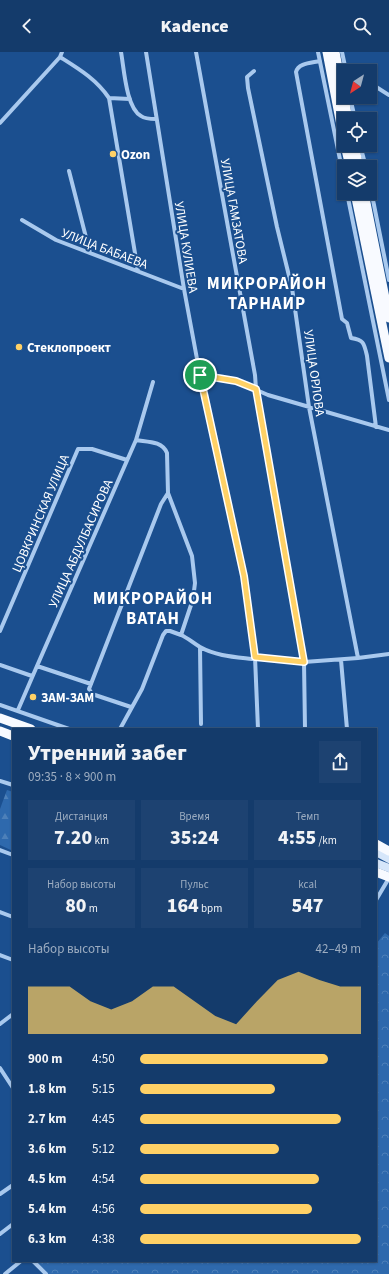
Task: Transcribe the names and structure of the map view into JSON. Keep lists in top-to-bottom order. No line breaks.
{"streets":{"street":["УЛИЦА ГАМЗАТОВА","УЛИЦА КУЛИЕВА","УЛИЦА БАБАЕВА","УЛИЦА ОРЛОВА","ЦОВКРИНСКАЯ УЛИЦА","УЛИЦА АБДУЛБАСИРОВА"]},"crossings":[["УЛИЦА КУЛИЕВА","УЛИЦА БАБАЕВА"],["ЦОВКРИНСКАЯ УЛИЦА","УЛИЦА АБДУЛБАСИРОВА"]],"districts":["МИКРОРАЙОН ТАРНАИР","МИКРОРАЙОН ВАТАН"],"places":["Ozon","Стеклопроект","ЗАМ-ЗАМ"],"north":"bottom left","page":{"header":"Kadence","heading":["Утренний забег","09:35 · 8 × 900 m"],"stats":[["Дистанция","7.20 km"],["Время","35:24"],["Темп","4:55 /km"],["Набор высоты","80 m"],["Пульс","164 bpm"],["kcal","547"]],"chart":["Набор высоты","42–49 m"],"list":[{"name":"900 m","note":"4:50"},{"name":"1.8 km","note":"5:15"},{"name":"2.7 km","note":"4:45"},{"name":"3.6 km","note":"5:12"},{"name":"4.5 km","note":"4:54"},{"name":"5.4 km","note":"4:56"},{"name":"6.3 km","note":"4:38"}]}}
